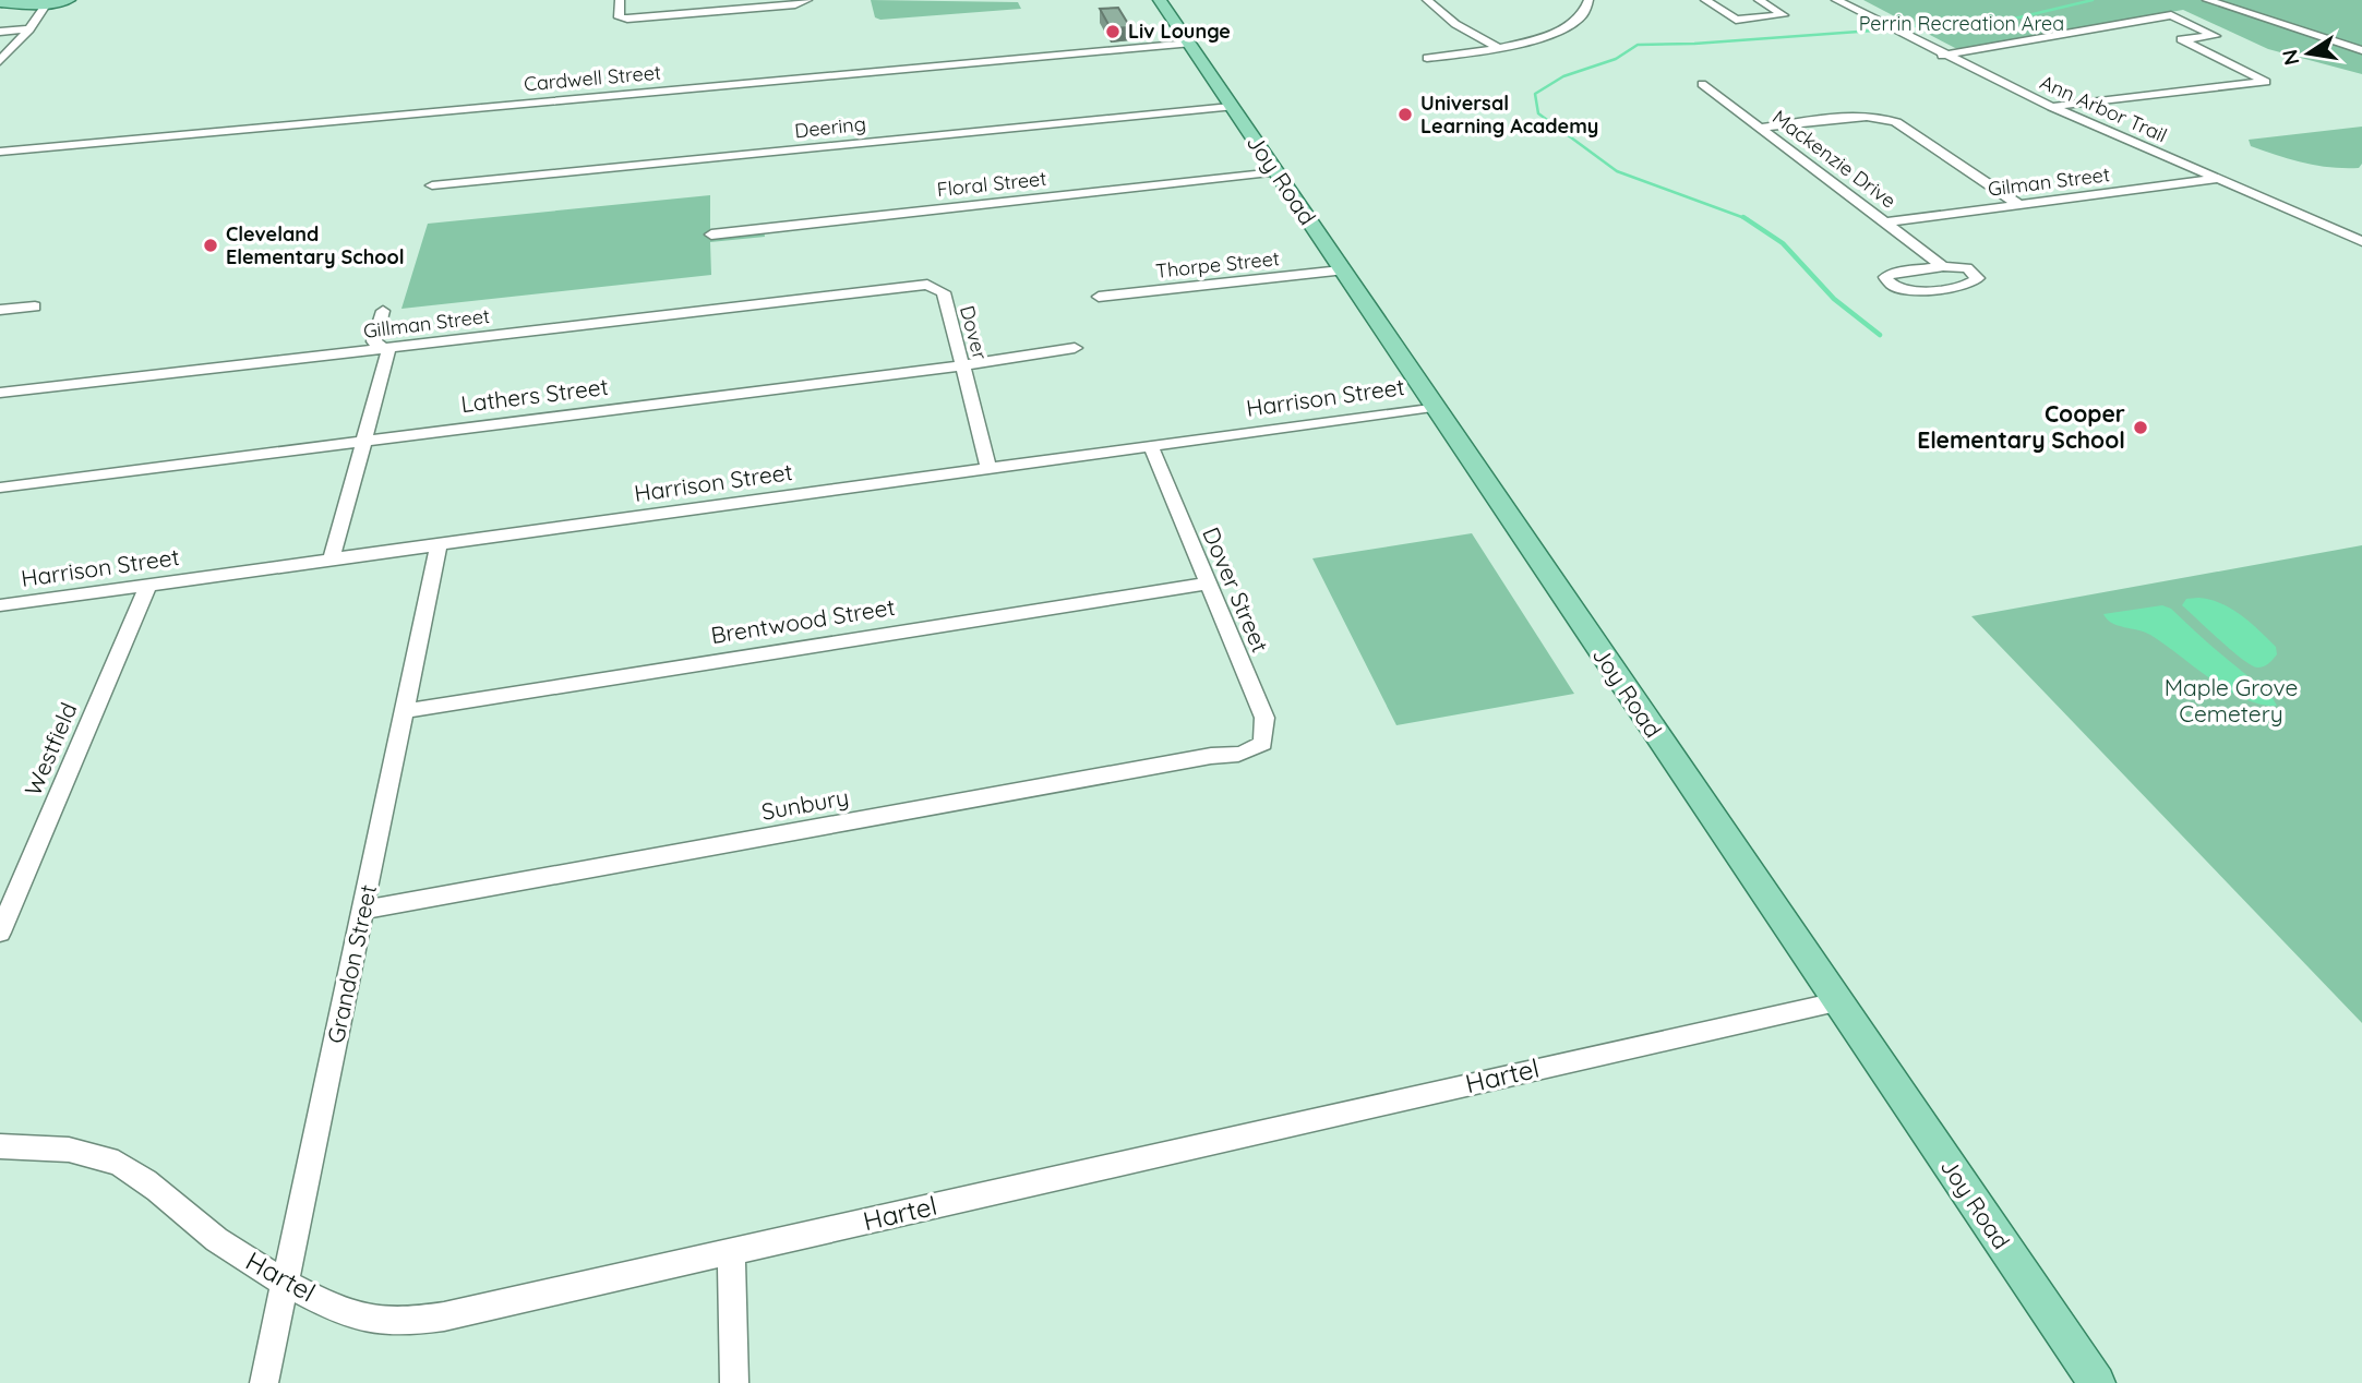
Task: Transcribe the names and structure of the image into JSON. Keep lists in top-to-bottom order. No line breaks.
{"streets":{"main road":["Joy Road"],"street":["Cardwell Street","Ann Arbor Trail","Deering","Mackenzie Drive","Gilman Street","Floral Street","Thorpe Street","Gillman Street","Dover","Lathers Street","Harrison Street","Dover Street","Brentwood Street","Westfield","Sunbury","Grandon Street","Hartel"]},"crossings":[["Cardwell Street","Joy Road"],["Ann Arbor Trail","Gilman Street"],["Deering","Joy Road"],["Mackenzie Drive","Gilman Street"],["Joy Road","Floral Street"],["Joy Road","Thorpe Street"],["Joy Road","Harrison Street"],["Joy Road","Hartel"],["Gillman Street","Dover"],["Dover","Lathers Street"],["Dover","Harrison Street"],["Harrison Street","Dover Street"],["Harrison Street","Westfield"],["Harrison Street","Grandon Street"],["Dover Street","Brentwood Street"],["Dover Street","Sunbury"],["Brentwood Street","Grandon Street"],["Sunbury","Grandon Street"],["Grandon Street","Hartel"]],"parks":["Perrin Recreation Area","Maple Grove Cemetery"],"places":["Liv Lounge","Universal Learning Academy","Cleveland Elementary School","Cooper Elementary School"],"north":"left"}
